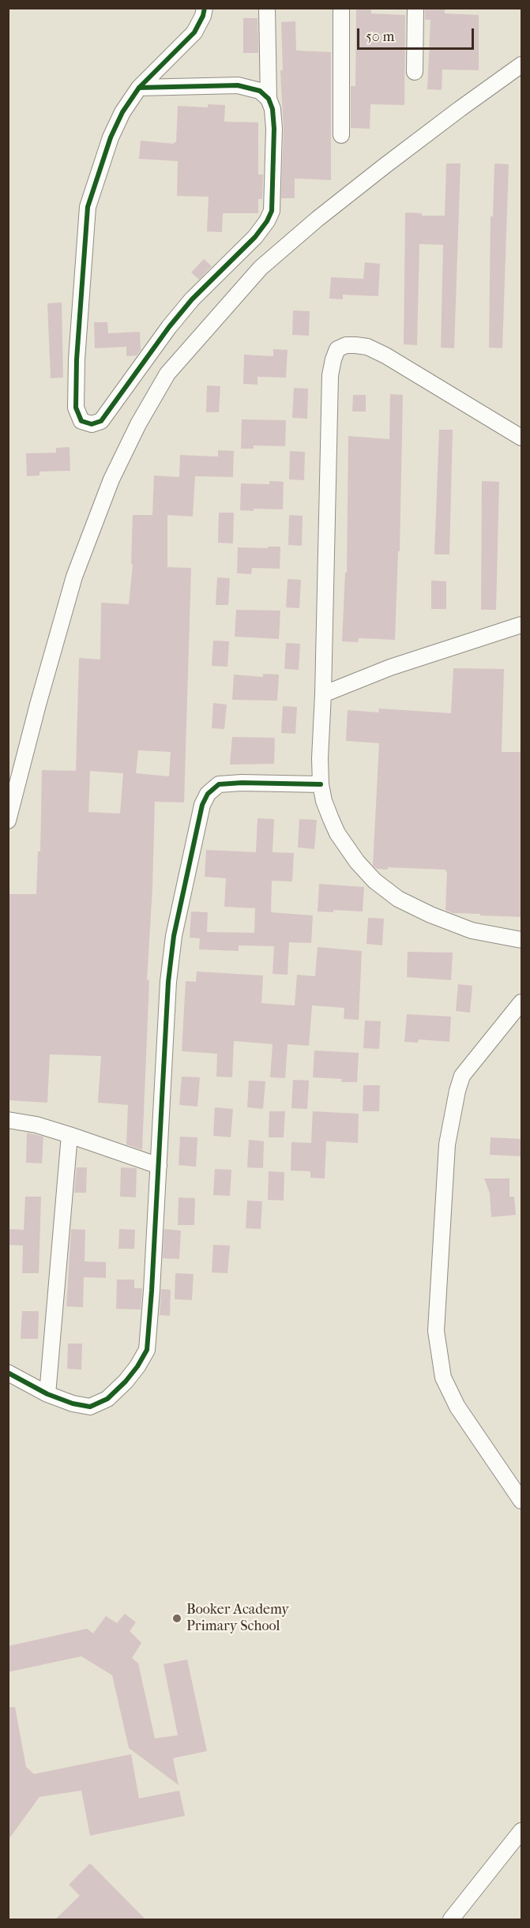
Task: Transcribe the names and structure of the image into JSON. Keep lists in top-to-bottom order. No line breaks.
{"places":["Booker Academy Primary School"],"scale_bar":"50 m"}
